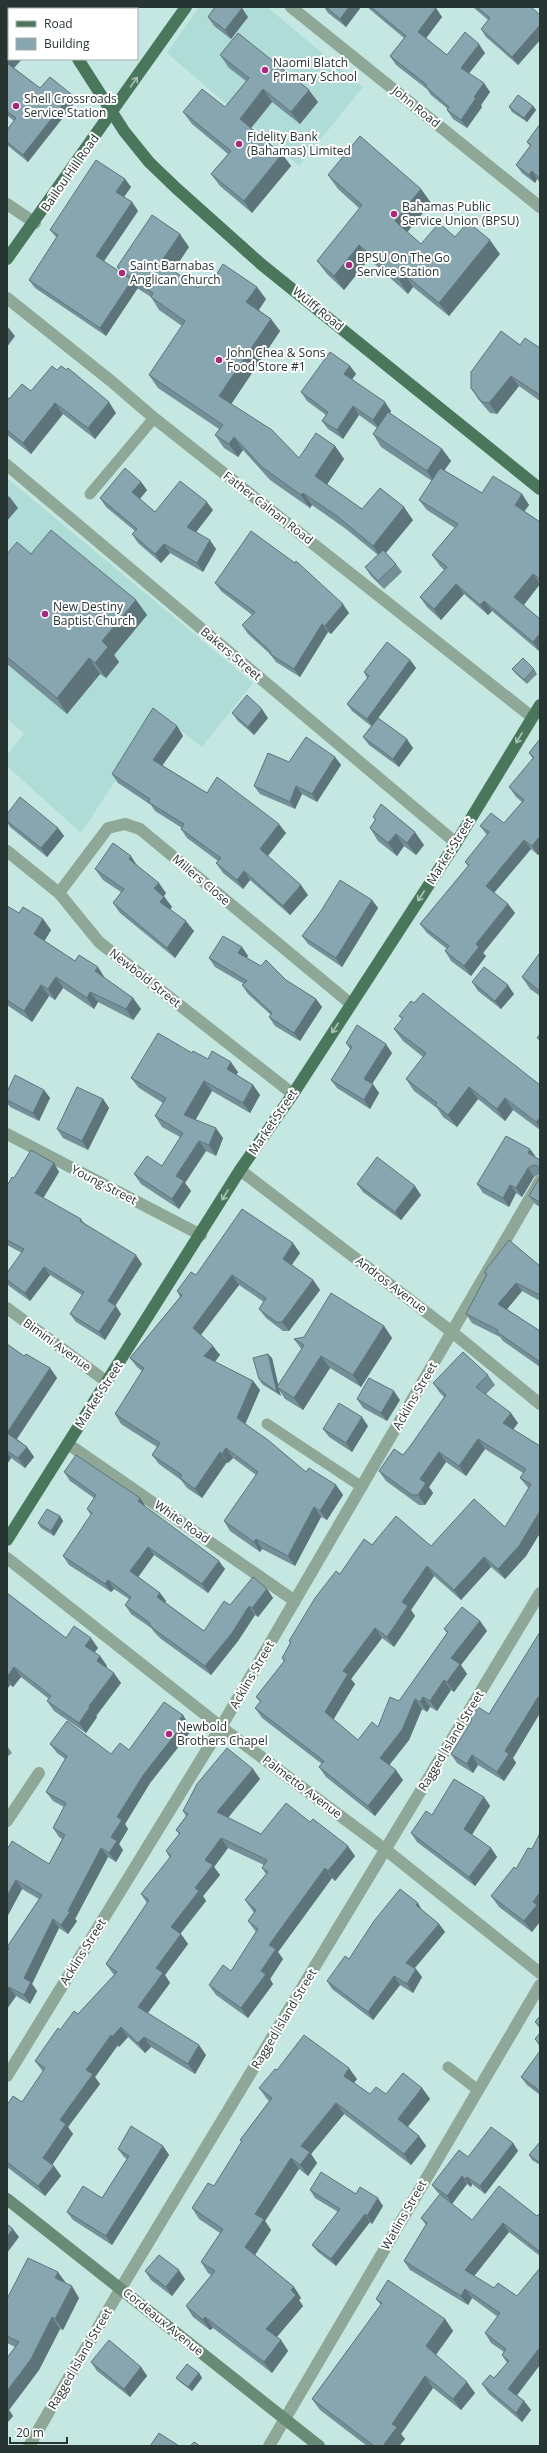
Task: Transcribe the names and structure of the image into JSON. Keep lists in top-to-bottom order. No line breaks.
{"streets":{"main road":["Baillou Hill Road","Wulff Road","Market Street"],"street":["John Road","Father Calnan Road","Bakers Street","Millers Close","Newbold Street","Young Street","Andros Avenue","Bimini Avenue","Acklins Street","White Road","Ragged Island Street","Palmetto Avenue","Watlins Street","Cordeaux Avenue"]},"crossings":[["Baillou Hill Road","Wulff Road"],["Father Calnan Road","Market Street"],["Bakers Street","Market Street"],["Market Street","Millers Close"],["Market Street","Newbold Street"],["Market Street","Young Street"],["Market Street","Andros Avenue"],["Market Street","Bimini Avenue"],["Market Street","White Road"],["Millers Close","Newbold Street"],["Andros Avenue","Acklins Street"],["Acklins Street","White Road"],["Acklins Street","Palmetto Avenue"],["Ragged Island Street","Palmetto Avenue"],["Ragged Island Street","Cordeaux Avenue"],["Watlins Street","Cordeaux Avenue"]],"one_way":["Baillou Hill Road","Market Street"],"places":["Naomi Blatch Primary School","Shell Crossroads Service Station","Fidelity Bank (Bahamas) Limited","Bahamas Public Service Union (BPSU)","BPSU On The Go Service Station","Saint Barnabas Anglican Church","John Chea & Sons Food Store #1","New Destiny Baptist Church","Newbold Brothers Chapel"],"legend":["Road","Building"],"scale_bar":"20 m"}
